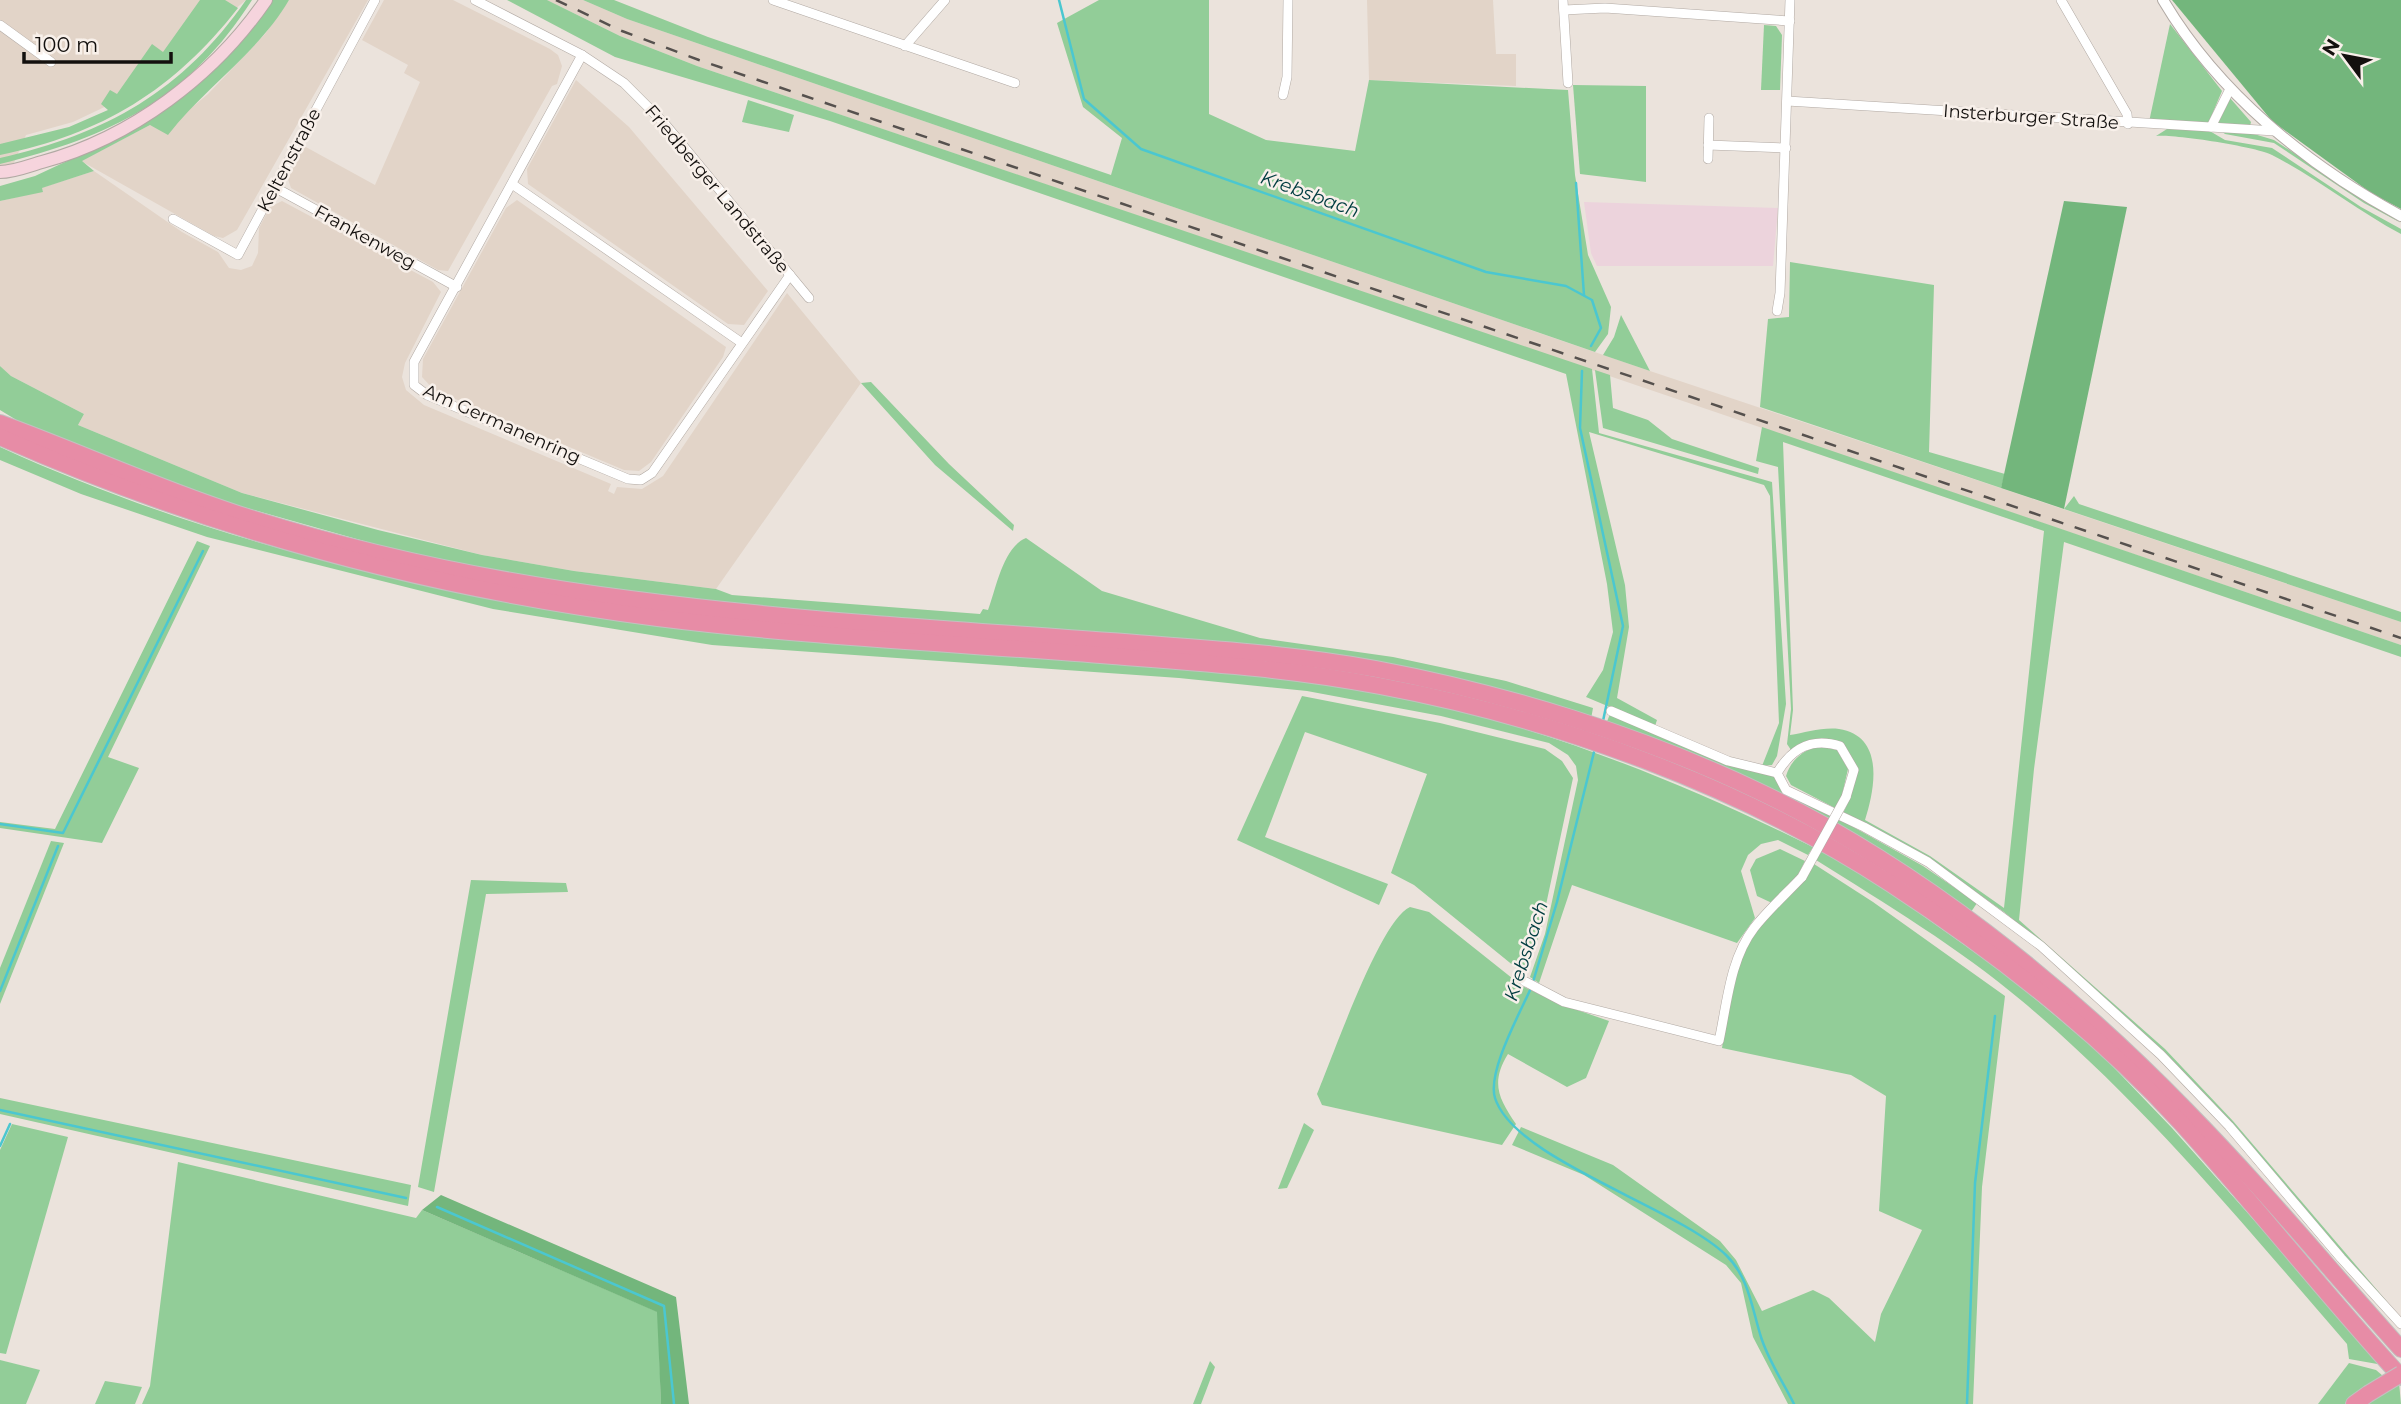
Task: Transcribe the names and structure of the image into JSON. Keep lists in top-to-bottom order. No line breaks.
{"streets":{"street":["Insterburger Straße","Keltenstraße","Friedberger Landstraße","Frankenweg","Am Germanenring"]},"crossings":[["Keltenstraße","Frankenweg"],["Friedberger Landstraße","Am Germanenring"],["Frankenweg","Am Germanenring"]],"water":["Krebsbach"],"scale_bar":"100 m","north":"top left"}
